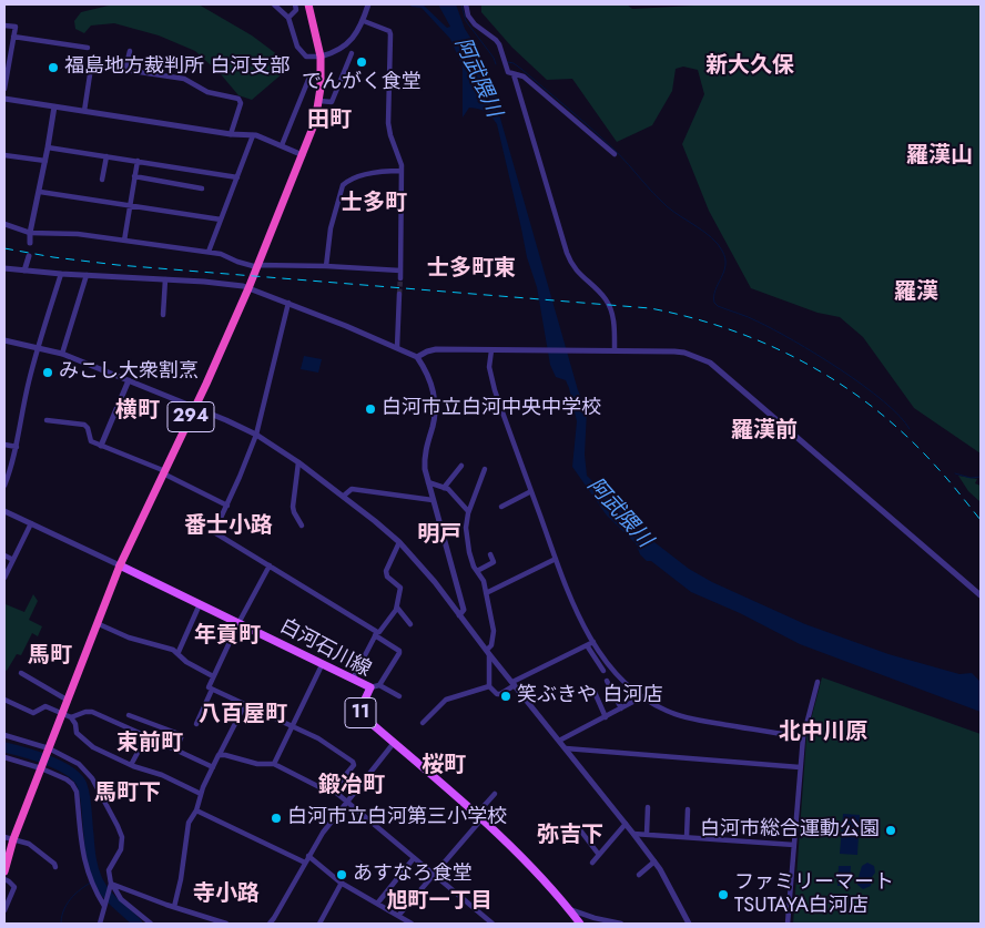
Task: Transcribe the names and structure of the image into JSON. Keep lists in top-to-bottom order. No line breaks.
{"streets":{"highway":["294"],"main road":["白河石川線","11"]},"crossings":[["294","白河石川線"]],"districts":["新大久保","田町","羅漢山","士多町","士多町東","羅漢","横町","羅漢前","番士小路","明戸","年貢町","馬町","八百屋町","北中川原","束前町","桜町","鍛冶町","馬町下","弥吉下","寺小路","旭町一丁目"],"water":["阿武隈川"],"places":["でんがく食堂","福島地方裁判所 白河支部","みこし大衆割烹","白河市立白河中央中学校","笑ぶきや 白河店","白河市立白河第三小学校","白河市総合運動公園","あすなろ食堂","ファミリーマート TSUTAYA白河店"]}
